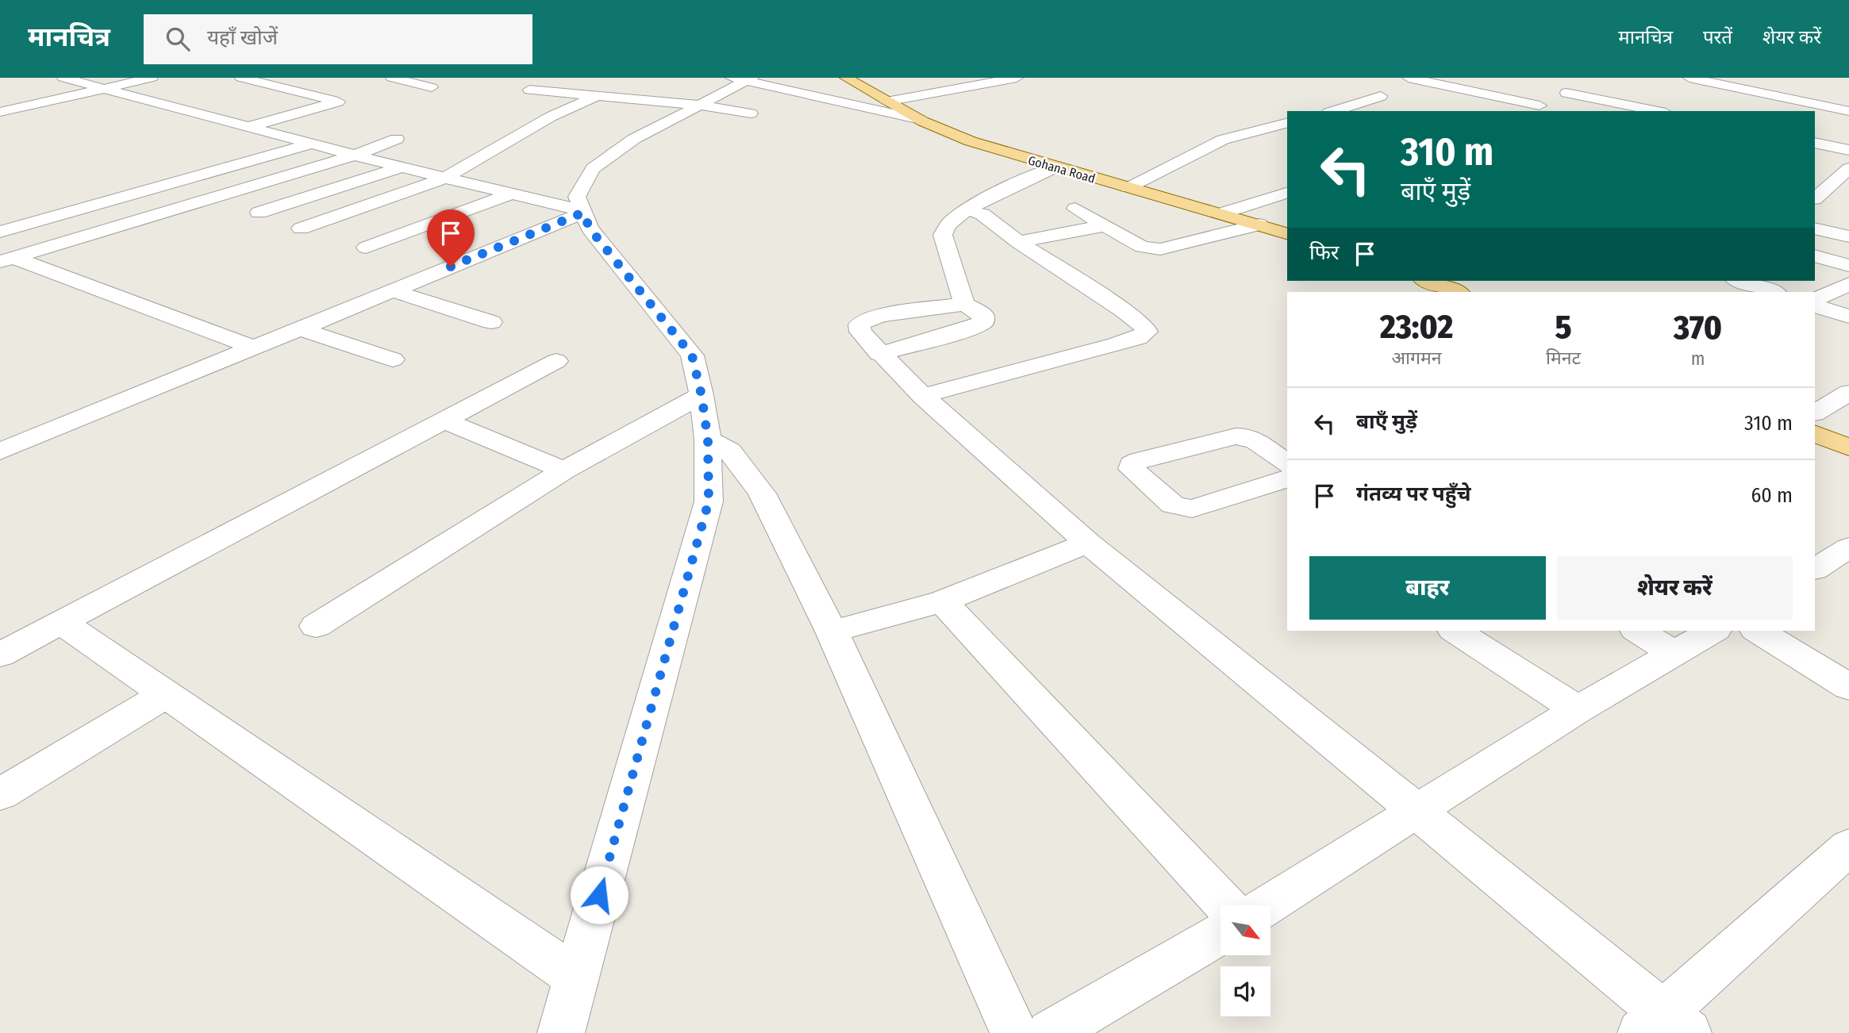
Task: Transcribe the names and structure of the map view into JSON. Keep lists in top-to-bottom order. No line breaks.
{"streets":{"main road":["Gohana Road"]},"north":"bottom right","page":{"header":"मानचित्र","search":"यहाँ खोजें","nav":["मानचित्र","परतें","शेयर करें"],"turn":["310 m","बाएँ मुड़ें"],"then":"फिर","eta":["23:02","आगमन","5","मिनट","370","m"],"list":[{"name":"बाएँ मुड़ें","value":"310 m"},{"name":"गंतव्य पर पहुँचे","value":"60 m"}],"buttons":["बाहर","शेयर करें"]}}
